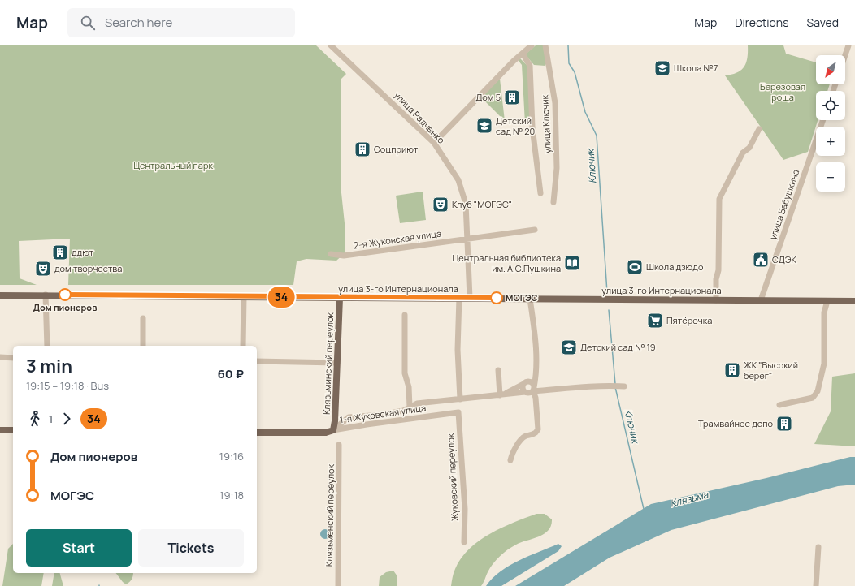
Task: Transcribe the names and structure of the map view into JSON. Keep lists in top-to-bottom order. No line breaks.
{"streets":{"main road":["улица 3-го Интернационала","Клязьминский переулок"],"street":["улица Радченко","улица Ключик","улица Бабушкина","2-я Жуковская улица","1-я Жуковская улица","Жуковский переулок","Клязьменский переулок"]},"crossings":[["улица Радченко","2-я Жуковская улица"],["улица Радченко","улица 3-го Интернационала"],["улица Бабушкина","улица 3-го Интернационала"],["улица 3-го Интернационала","Клязьминский переулок"],["Клязьминский переулок","1-я Жуковская улица"],["1-я Жуковская улица","Жуковский переулок"]],"water":["Ключик","Клязьма"],"parks":["Березовая роща","Центральный парк"],"places":{"school or university":["Школа №7","Детский сад № 20","Детский сад № 19"],"building":["Дом 5","Соцприют","ддют","ЖК \"Высокий берег\"","Трамвайное депо"],"theatre":["Клуб \"МОГЭС\"","дом творчества"],"public building":["СДЭК"],"library":["Центральная библиотека им. А.С.Пушкина"],"sports":["Школа дзюдо"],"other":["Дом пионеров","МОГЭС"],"supermarket":["Пятёрочка"]},"lines":["bus line 34"],"north":"bottom left","page":{"header":"Map","search":"Search here","nav":["Map","Directions","Saved"],"on_map":"34","map_buttons":["+","−"],"heading":["3 min","19:15 – 19:18 · Bus","60 ₽"],"legs":["1","34"],"list":[{"name":"Дом пионеров","value":"19:16"},{"name":"МОГЭС","value":"19:18"}],"buttons":["Start","Tickets"]}}
